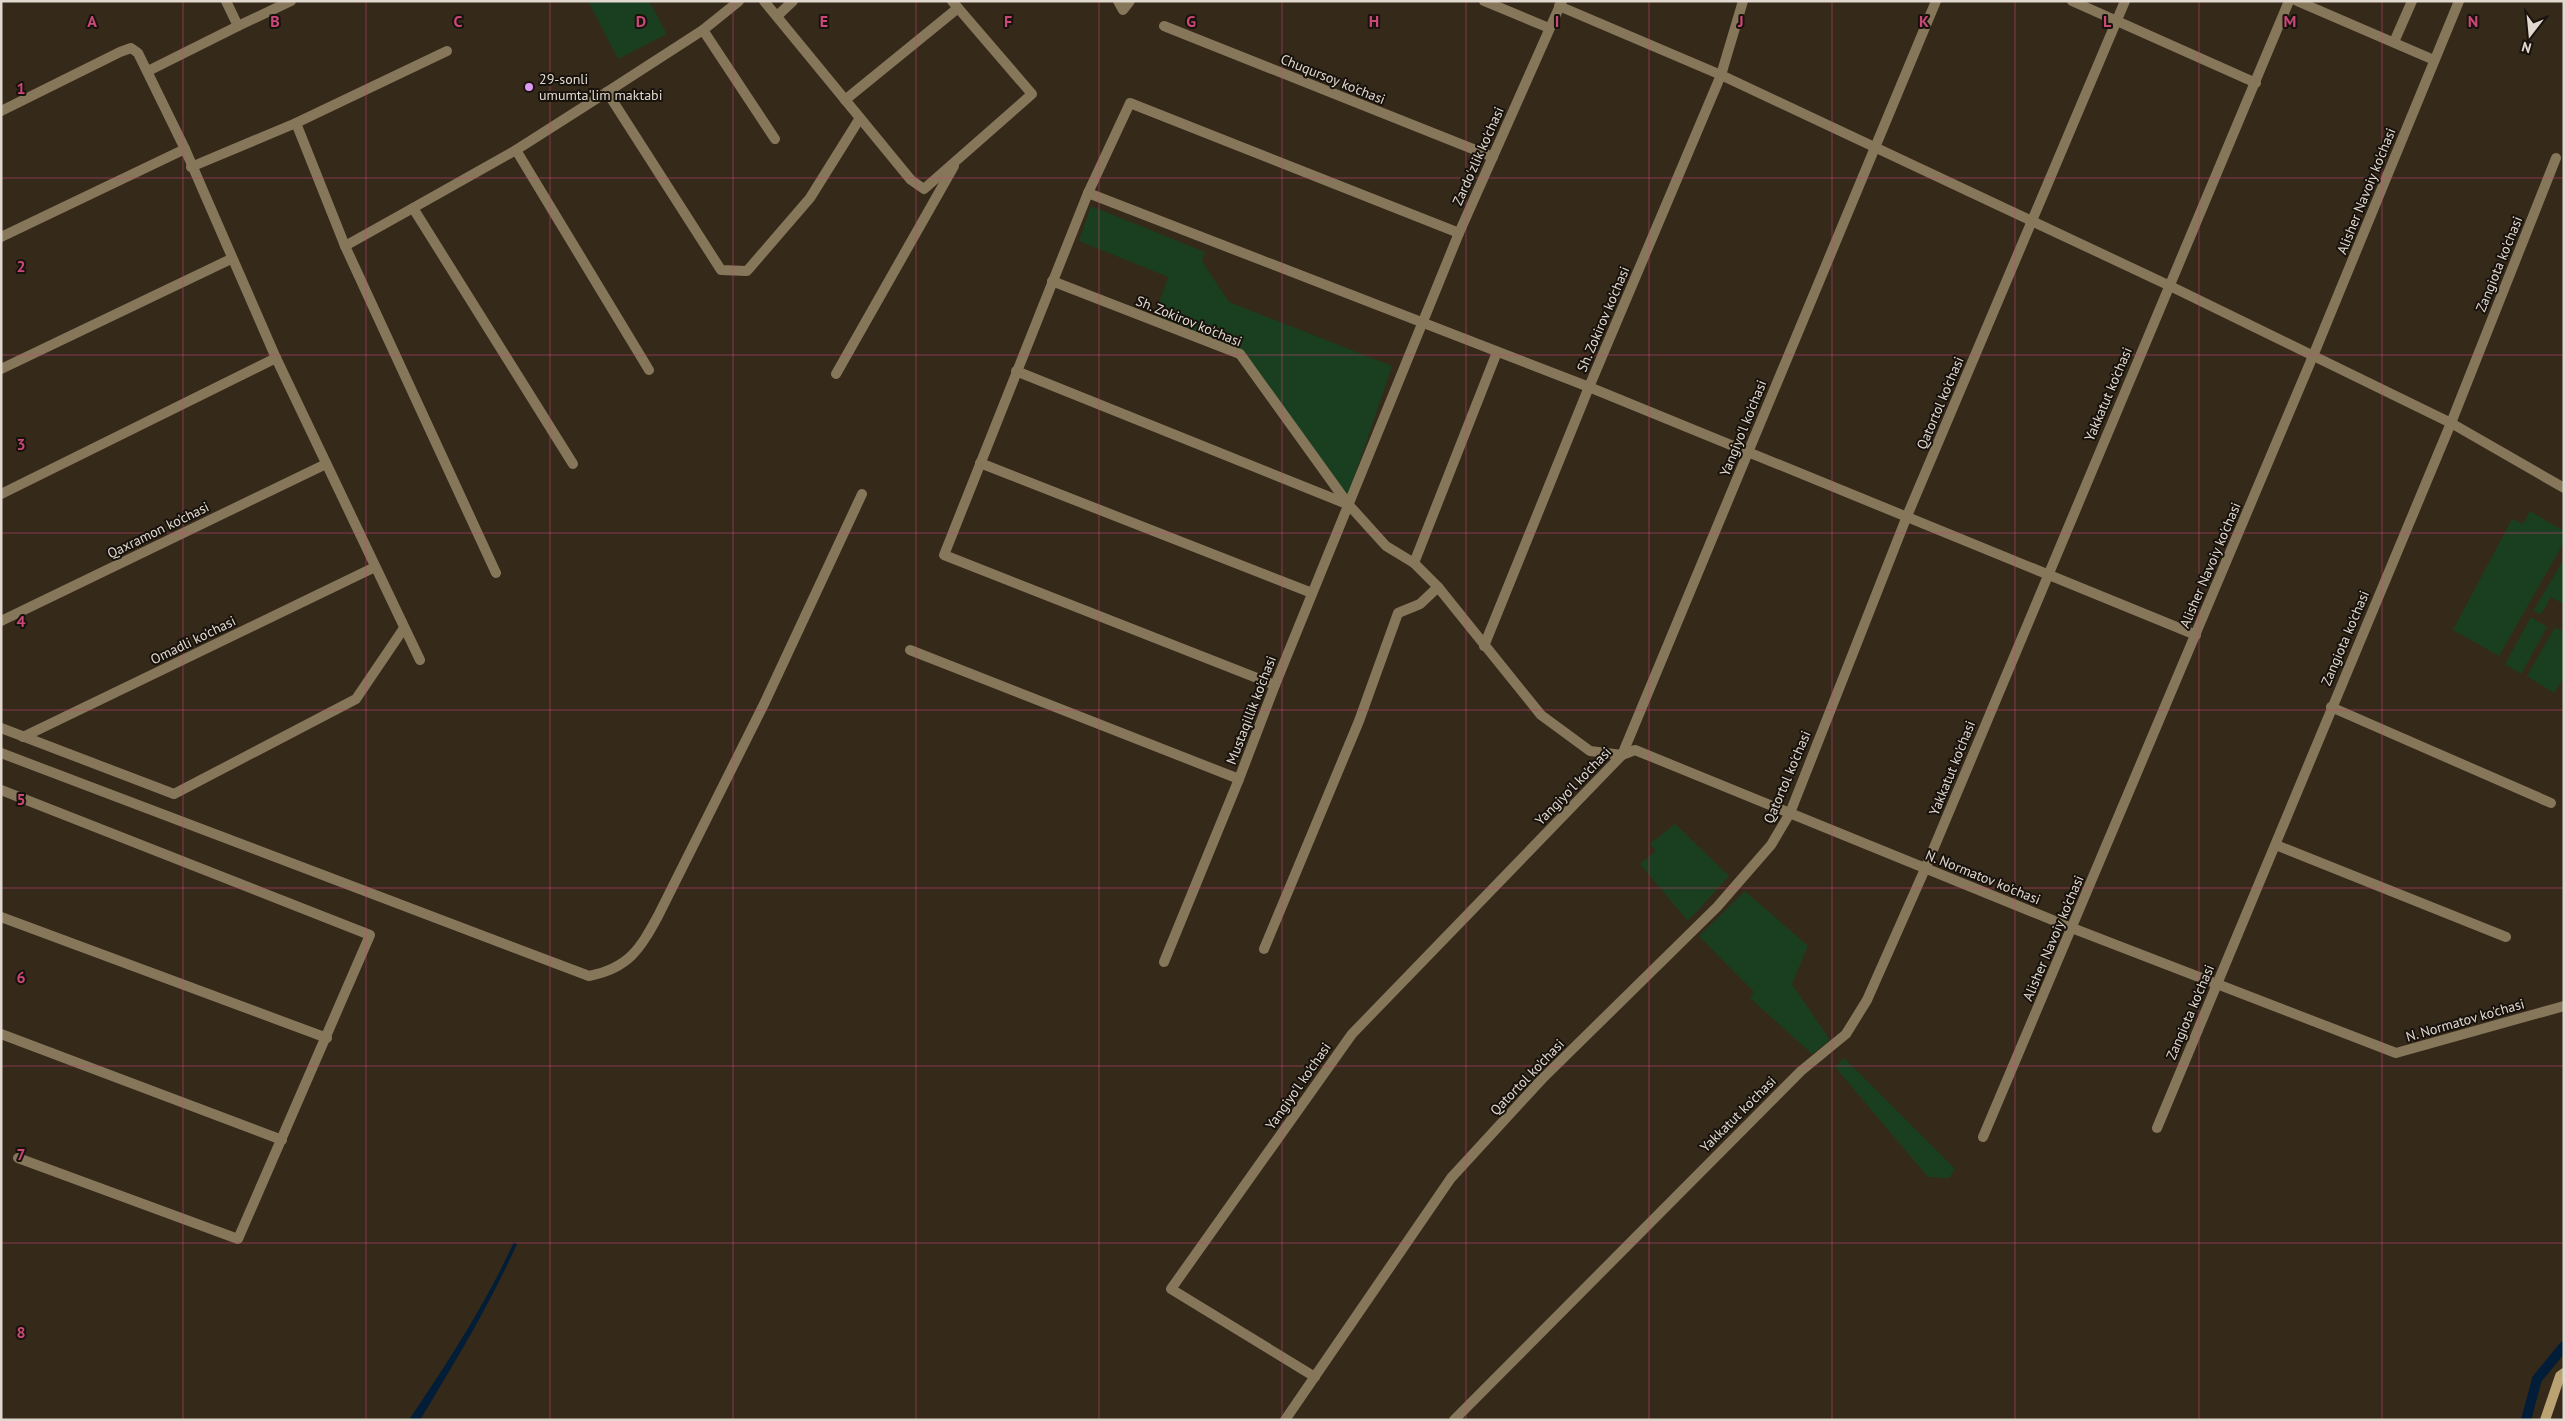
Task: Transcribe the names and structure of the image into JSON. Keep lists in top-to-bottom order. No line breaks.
{"streets":{"street":["Chuqursoy ko'chasi","Zardo'zlik ko'chasi","Alisher Navoiy ko'chasi","Zangiota ko'chasi","Sh. Zokirov ko'chasi","Yakkatut ko'chasi","Qatortol ko'chasi","Yangiyo'l ko'chasi","Qaxramon ko'chasi","Omadli ko'chasi","Mustaqillik ko'chasi","N. Normatov ko'chasi"]},"crossings":[["Chuqursoy ko'chasi","Zardo'zlik ko'chasi"],["Zardo'zlik ko'chasi","Mustaqillik ko'chasi"],["Alisher Navoiy ko'chasi","N. Normatov ko'chasi"],["Zangiota ko'chasi","N. Normatov ko'chasi"],["Sh. Zokirov ko'chasi","Yangiyo'l ko'chasi"],["Sh. Zokirov ko'chasi","Mustaqillik ko'chasi"],["Sh. Zokirov ko'chasi","N. Normatov ko'chasi"],["Yakkatut ko'chasi","N. Normatov ko'chasi"],["Qatortol ko'chasi","Yangiyo'l ko'chasi"],["Qatortol ko'chasi","N. Normatov ko'chasi"],["Yangiyo'l ko'chasi","N. Normatov ko'chasi"]],"places":["29-sonli umumta'lim maktabi"],"north":"bottom","grid":{"columns":["A","B","C","D","E","F","G","H","I","J","K","L","M","N"],"rows":["1","2","3","4","5","6","7","8"]}}
